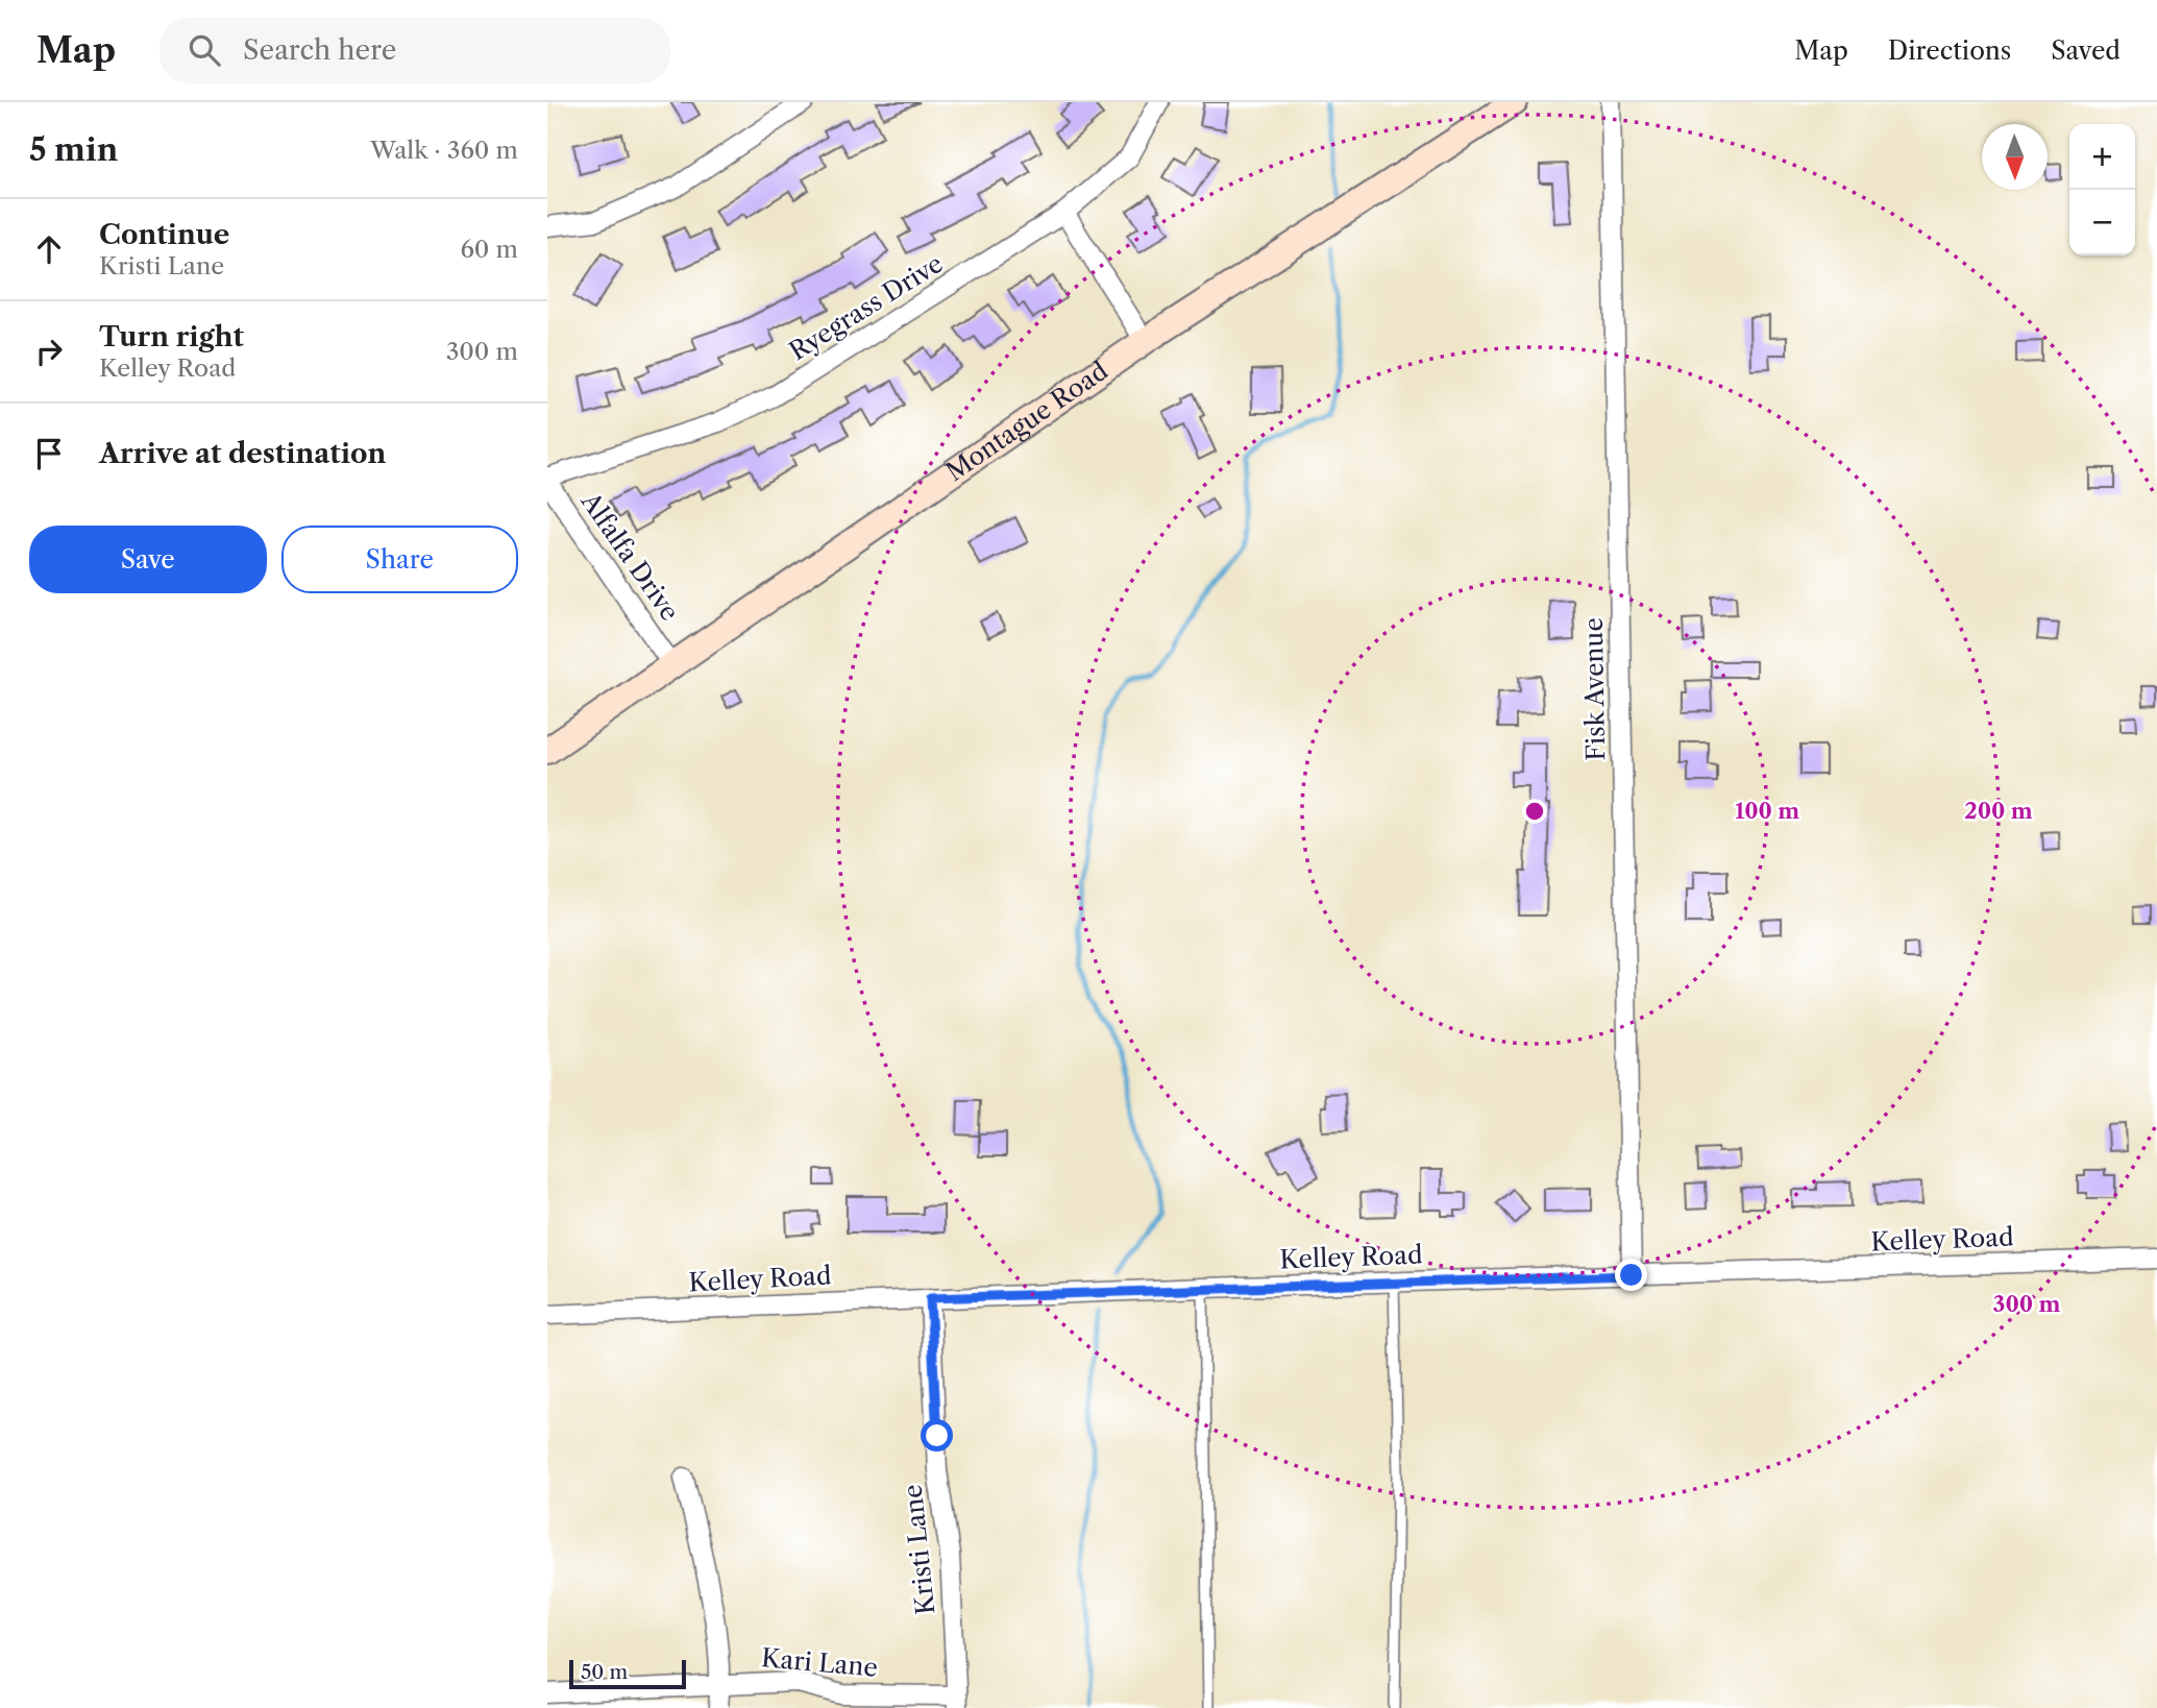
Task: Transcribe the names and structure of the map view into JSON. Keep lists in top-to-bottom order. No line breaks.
{"streets":{"main road":["Montague Road"],"street":["Ryegrass Drive","Alfalfa Drive","Fisk Avenue","Kelley Road","Kristi Lane","Kari Lane"]},"crossings":[["Ryegrass Drive","Alfalfa Drive"],["Montague Road","Alfalfa Drive"],["Fisk Avenue","Kelley Road"],["Kelley Road","Kristi Lane"],["Kristi Lane","Kari Lane"]],"scale_bar":"50 m","north":"bottom","page":{"header":"Map","search":"Search here","nav":["Map","Directions","Saved"],"heading":["5 min","Walk · 360 m"],"map_buttons":["+","−"],"list":[["Continue","Kristi Lane","60 m"],["Turn right","Kelley Road","300 m"],"Arrive at destination"],"buttons":["Save","Share"],"scale":"50 m"},"rings":["100 m","200 m","300 m"]}
